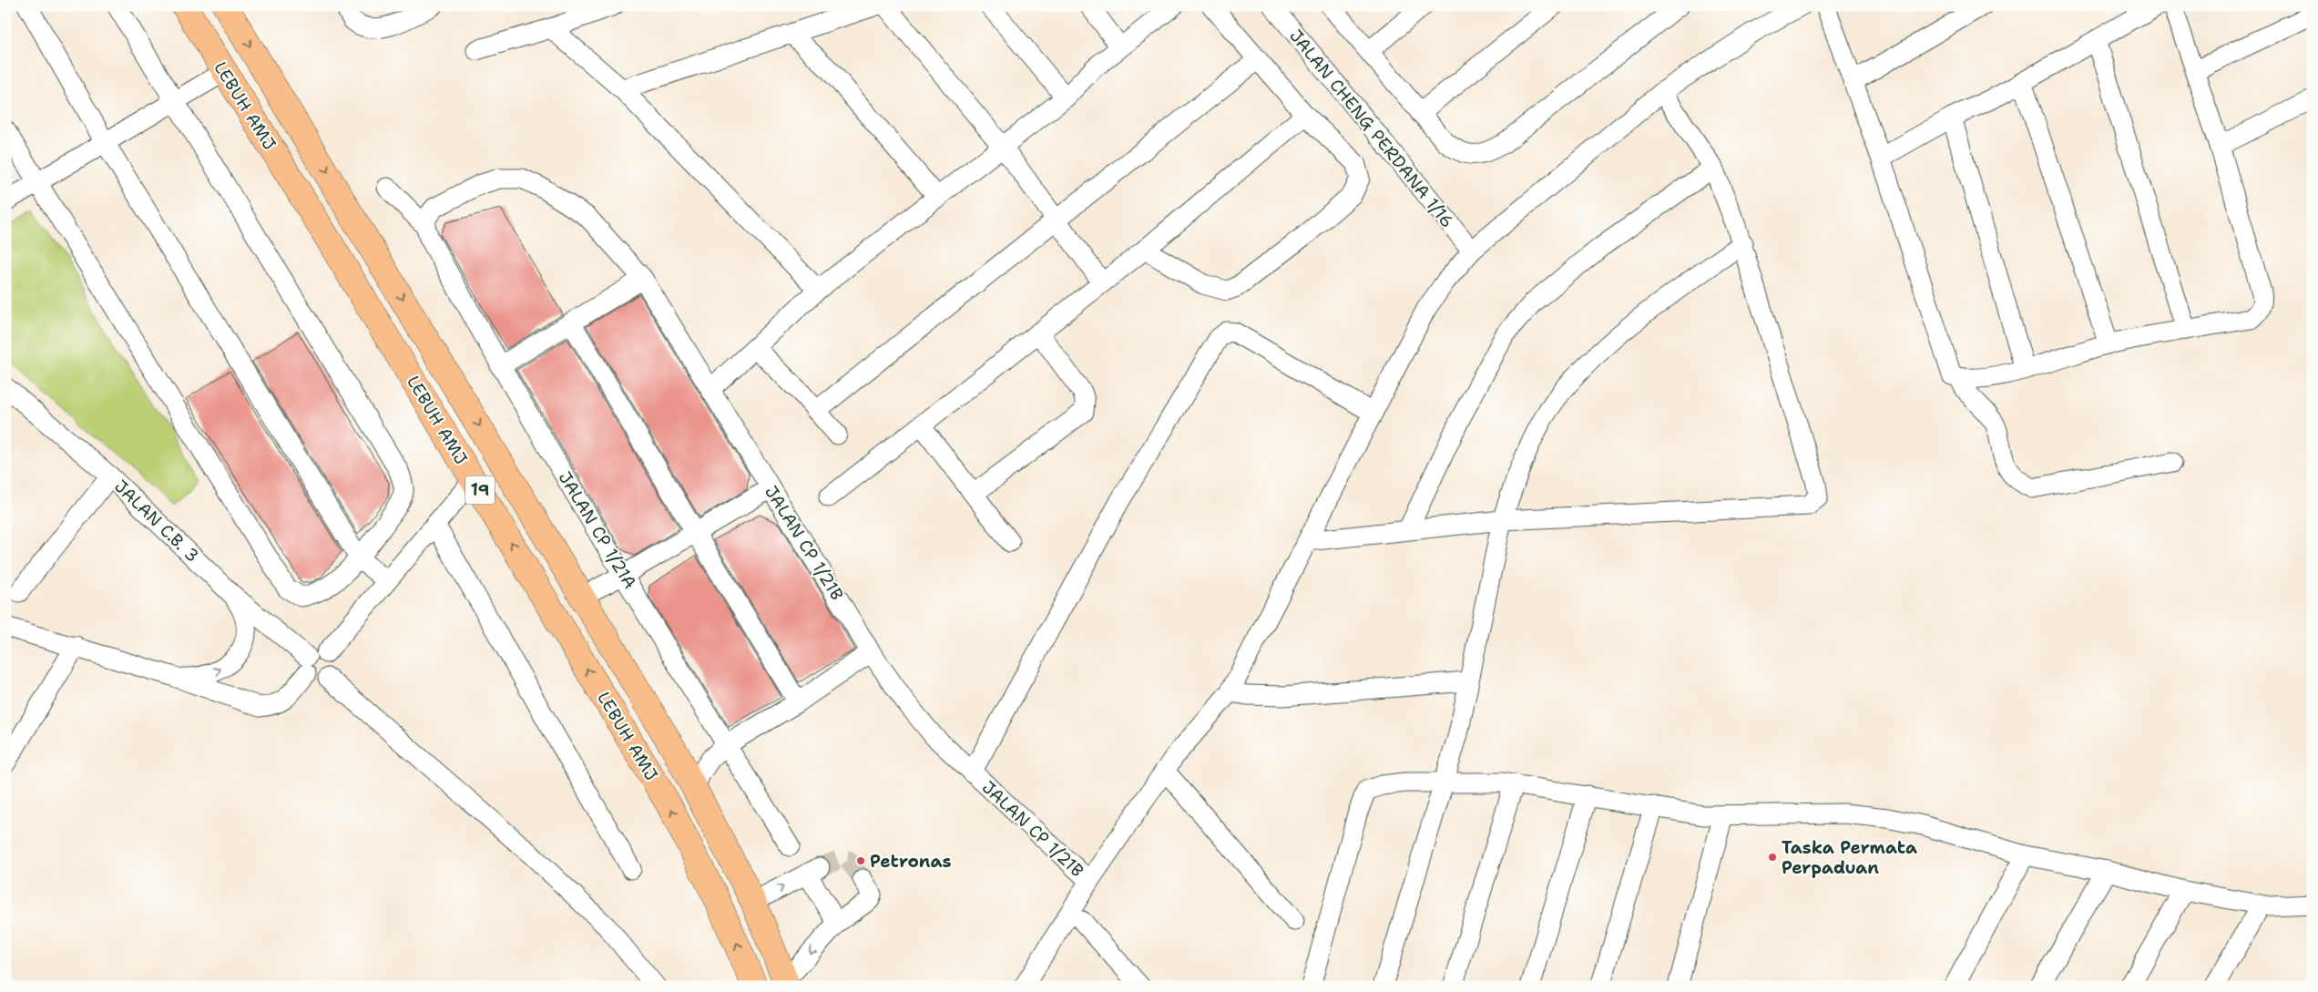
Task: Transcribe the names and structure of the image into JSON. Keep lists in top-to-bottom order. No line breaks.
{"streets":{"highway":["LEBUH AMJ","19"],"street":["JALAN CHENG PERDANA 1/16","JALAN C.B. 3","JALAN CP 1/21A","JALAN CP 1/21B"]},"crossings":[["JALAN CP 1/21A","JALAN CP 1/21B"]],"places":["Taska Permata Perpaduan","Petronas"]}
